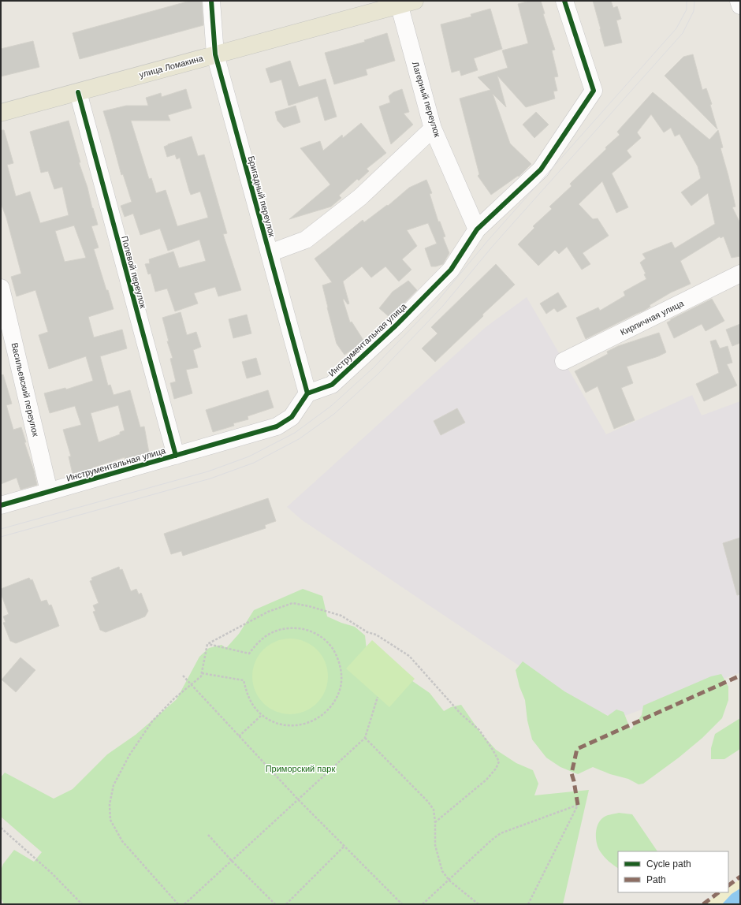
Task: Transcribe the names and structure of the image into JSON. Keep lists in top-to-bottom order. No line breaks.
{"streets":{"main road":["улица Ломакина"],"street":["Лагерный переулок","Бригадный переулок","Полевой переулок","Кирпичная улица","Инструментальная улица","Васильевский переулок"]},"crossings":[["улица Ломакина","Лагерный переулок"],["улица Ломакина","Бригадный переулок"],["улица Ломакина","Полевой переулок"],["Лагерный переулок","Инструментальная улица"],["Бригадный переулок","Инструментальная улица"],["Полевой переулок","Инструментальная улица"],["Инструментальная улица","Васильевский переулок"]],"parks":["Приморский парк"],"legend":["Cycle path","Path"]}
